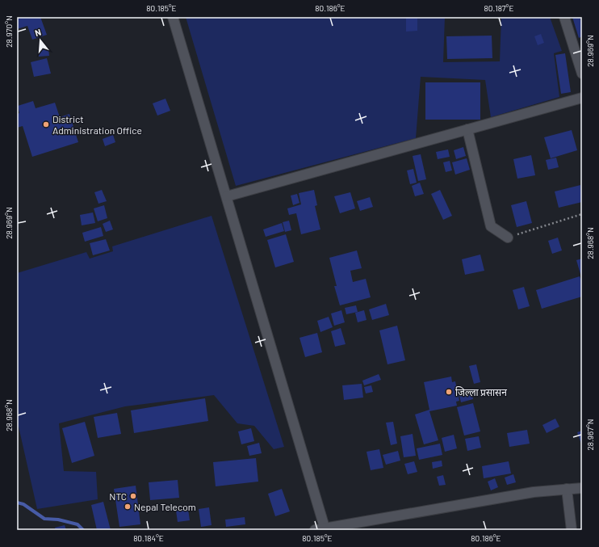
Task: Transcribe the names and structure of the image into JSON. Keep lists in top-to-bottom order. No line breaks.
{"places":["District Administration Office","जिल्ला प्रसासन","NTC","Nepal Telecom"],"north":"top","coordinates":["80.185°E","80.186°E","80.187°E","28.970°N","28.969°N","28.968°N","28.967°N","80.184°E"]}
